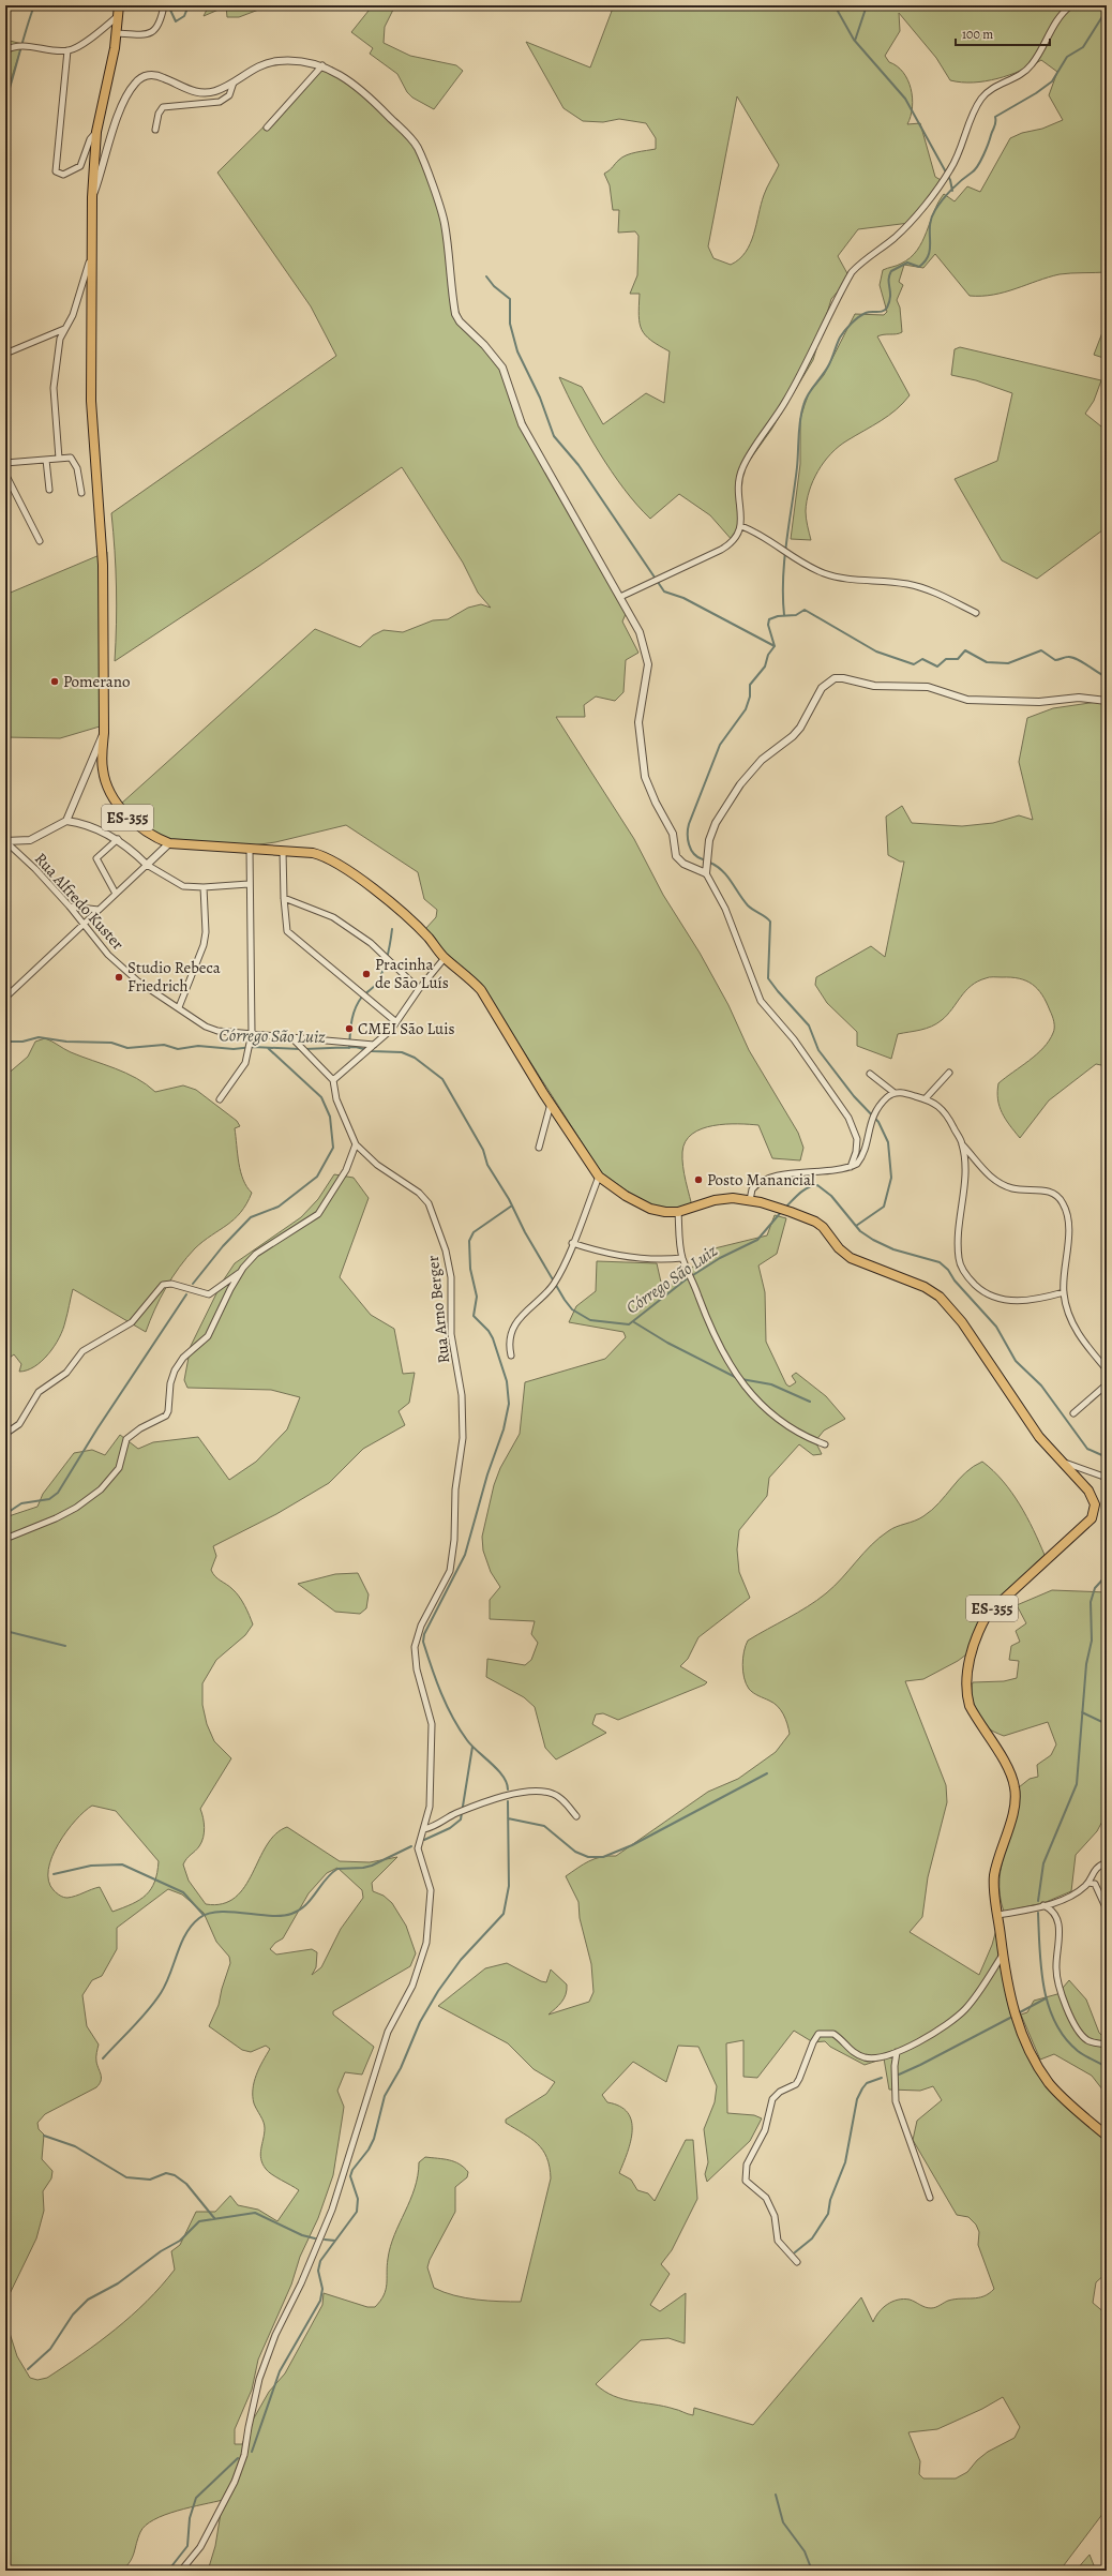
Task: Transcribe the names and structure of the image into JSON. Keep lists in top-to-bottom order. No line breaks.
{"streets":{"main road":["ES-355"],"street":["Rua Alfredo Kuster","Rua Arno Berger"]},"water":["Córrego São Luiz"],"places":["Pomerano","Pracinha de São Luís","Studio Rebeca Friedrich","CMEI São Luis","Posto Manancial"],"scale_bar":"100 m"}
